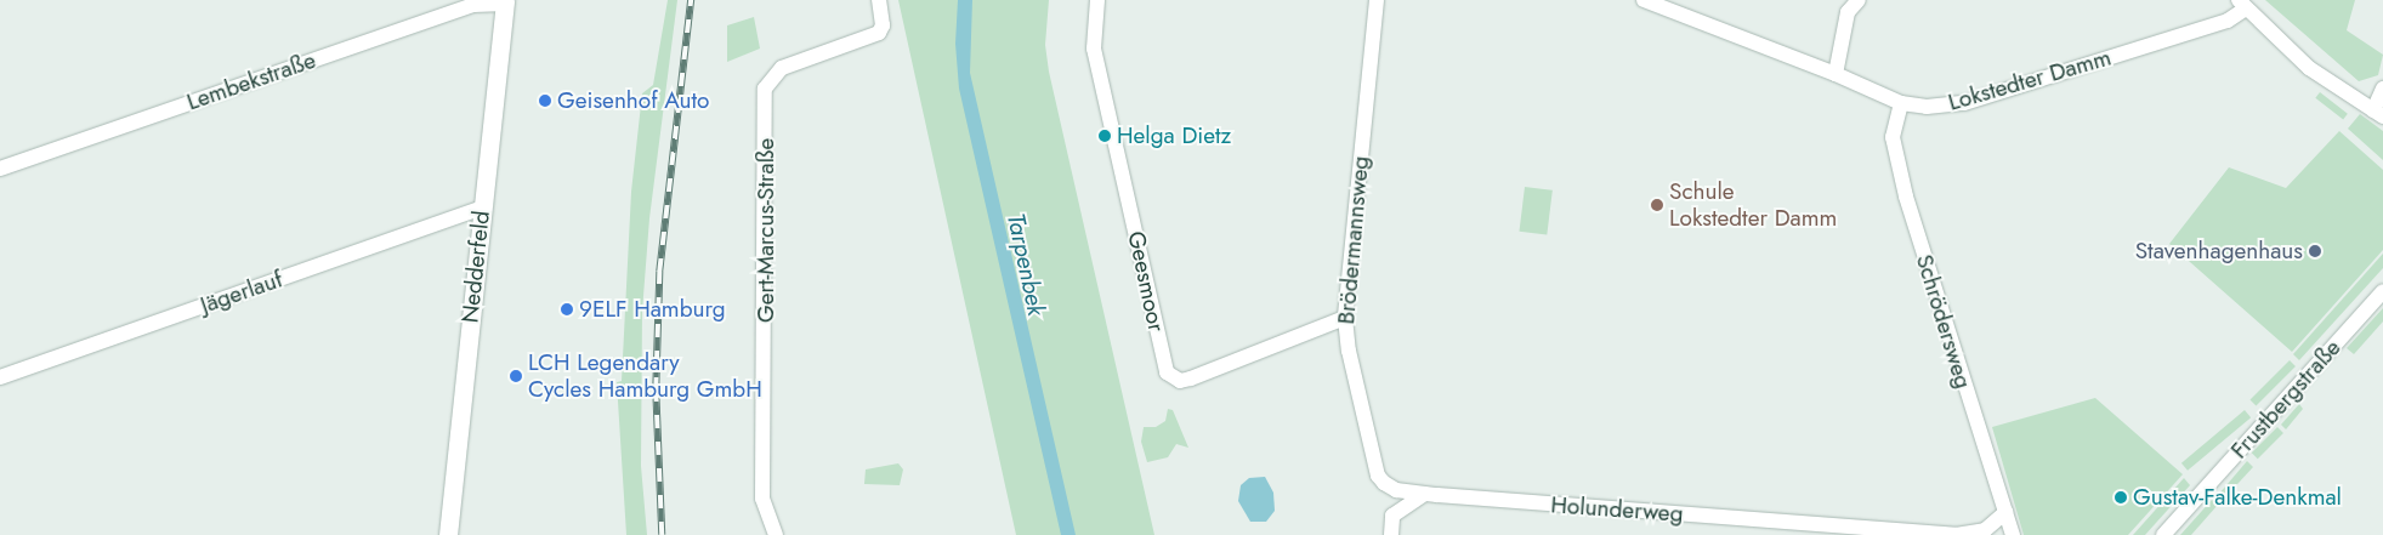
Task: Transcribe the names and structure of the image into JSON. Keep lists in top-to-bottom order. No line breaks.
{"streets":{"main road":["Nedderfeld"],"street":["Lokstedter Damm","Lembekstraße","Gert-Marcus-Straße","Brödermannsweg","Geesmoor","Jägerlauf","Schrödersweg","Frustbergstraße","Holunderweg"]},"crossings":[["Lokstedter Damm","Schrödersweg"],["Lembekstraße","Nedderfeld"],["Brödermannsweg","Geesmoor"],["Brödermannsweg","Holunderweg"],["Nedderfeld","Jägerlauf"],["Schrödersweg","Holunderweg"]],"water":["Tarpenbek"],"places":["Geisenhof Auto","Helga Dietz","Schule Lokstedter Damm","Stavenhagenhaus","9ELF Hamburg","LCH Legendary Cycles Hamburg GmbH","Gustav-Falke-Denkmal"]}
